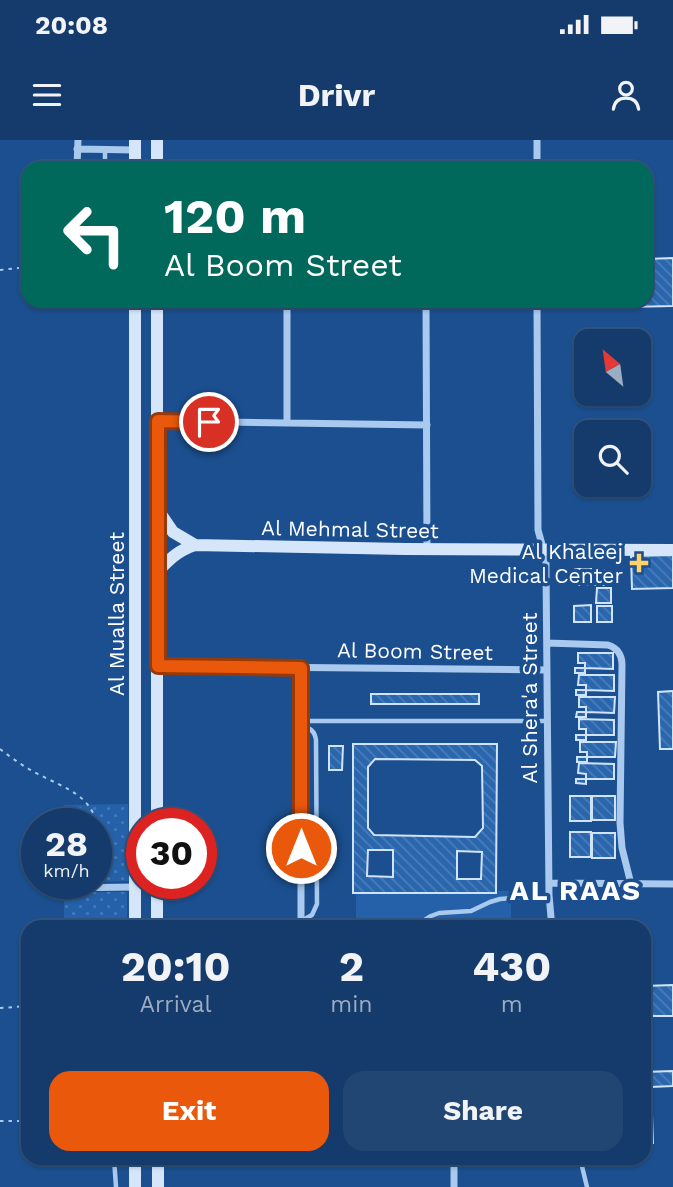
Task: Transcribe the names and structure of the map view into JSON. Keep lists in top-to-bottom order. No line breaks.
{"streets":{"street":["Al Mehmal Street","Al Mualla Street","Al Boom Street","Al Shera'a Street"]},"crossings":[["Al Mehmal Street","Al Shera'a Street"],["Al Mualla Street","Al Boom Street"],["Al Boom Street","Al Shera'a Street"]],"districts":["AL RAAS"],"places":{"health":["Al Khaleej Medical Center"]},"north":"top left","page":{"status":"20:08","header":"Drivr","turn":["120 m","Al Boom Street"],"speed":"28 km/h","limit":"30","eta":["20:10","Arrival","2","min","430","m"],"buttons":["Exit","Share"]}}
